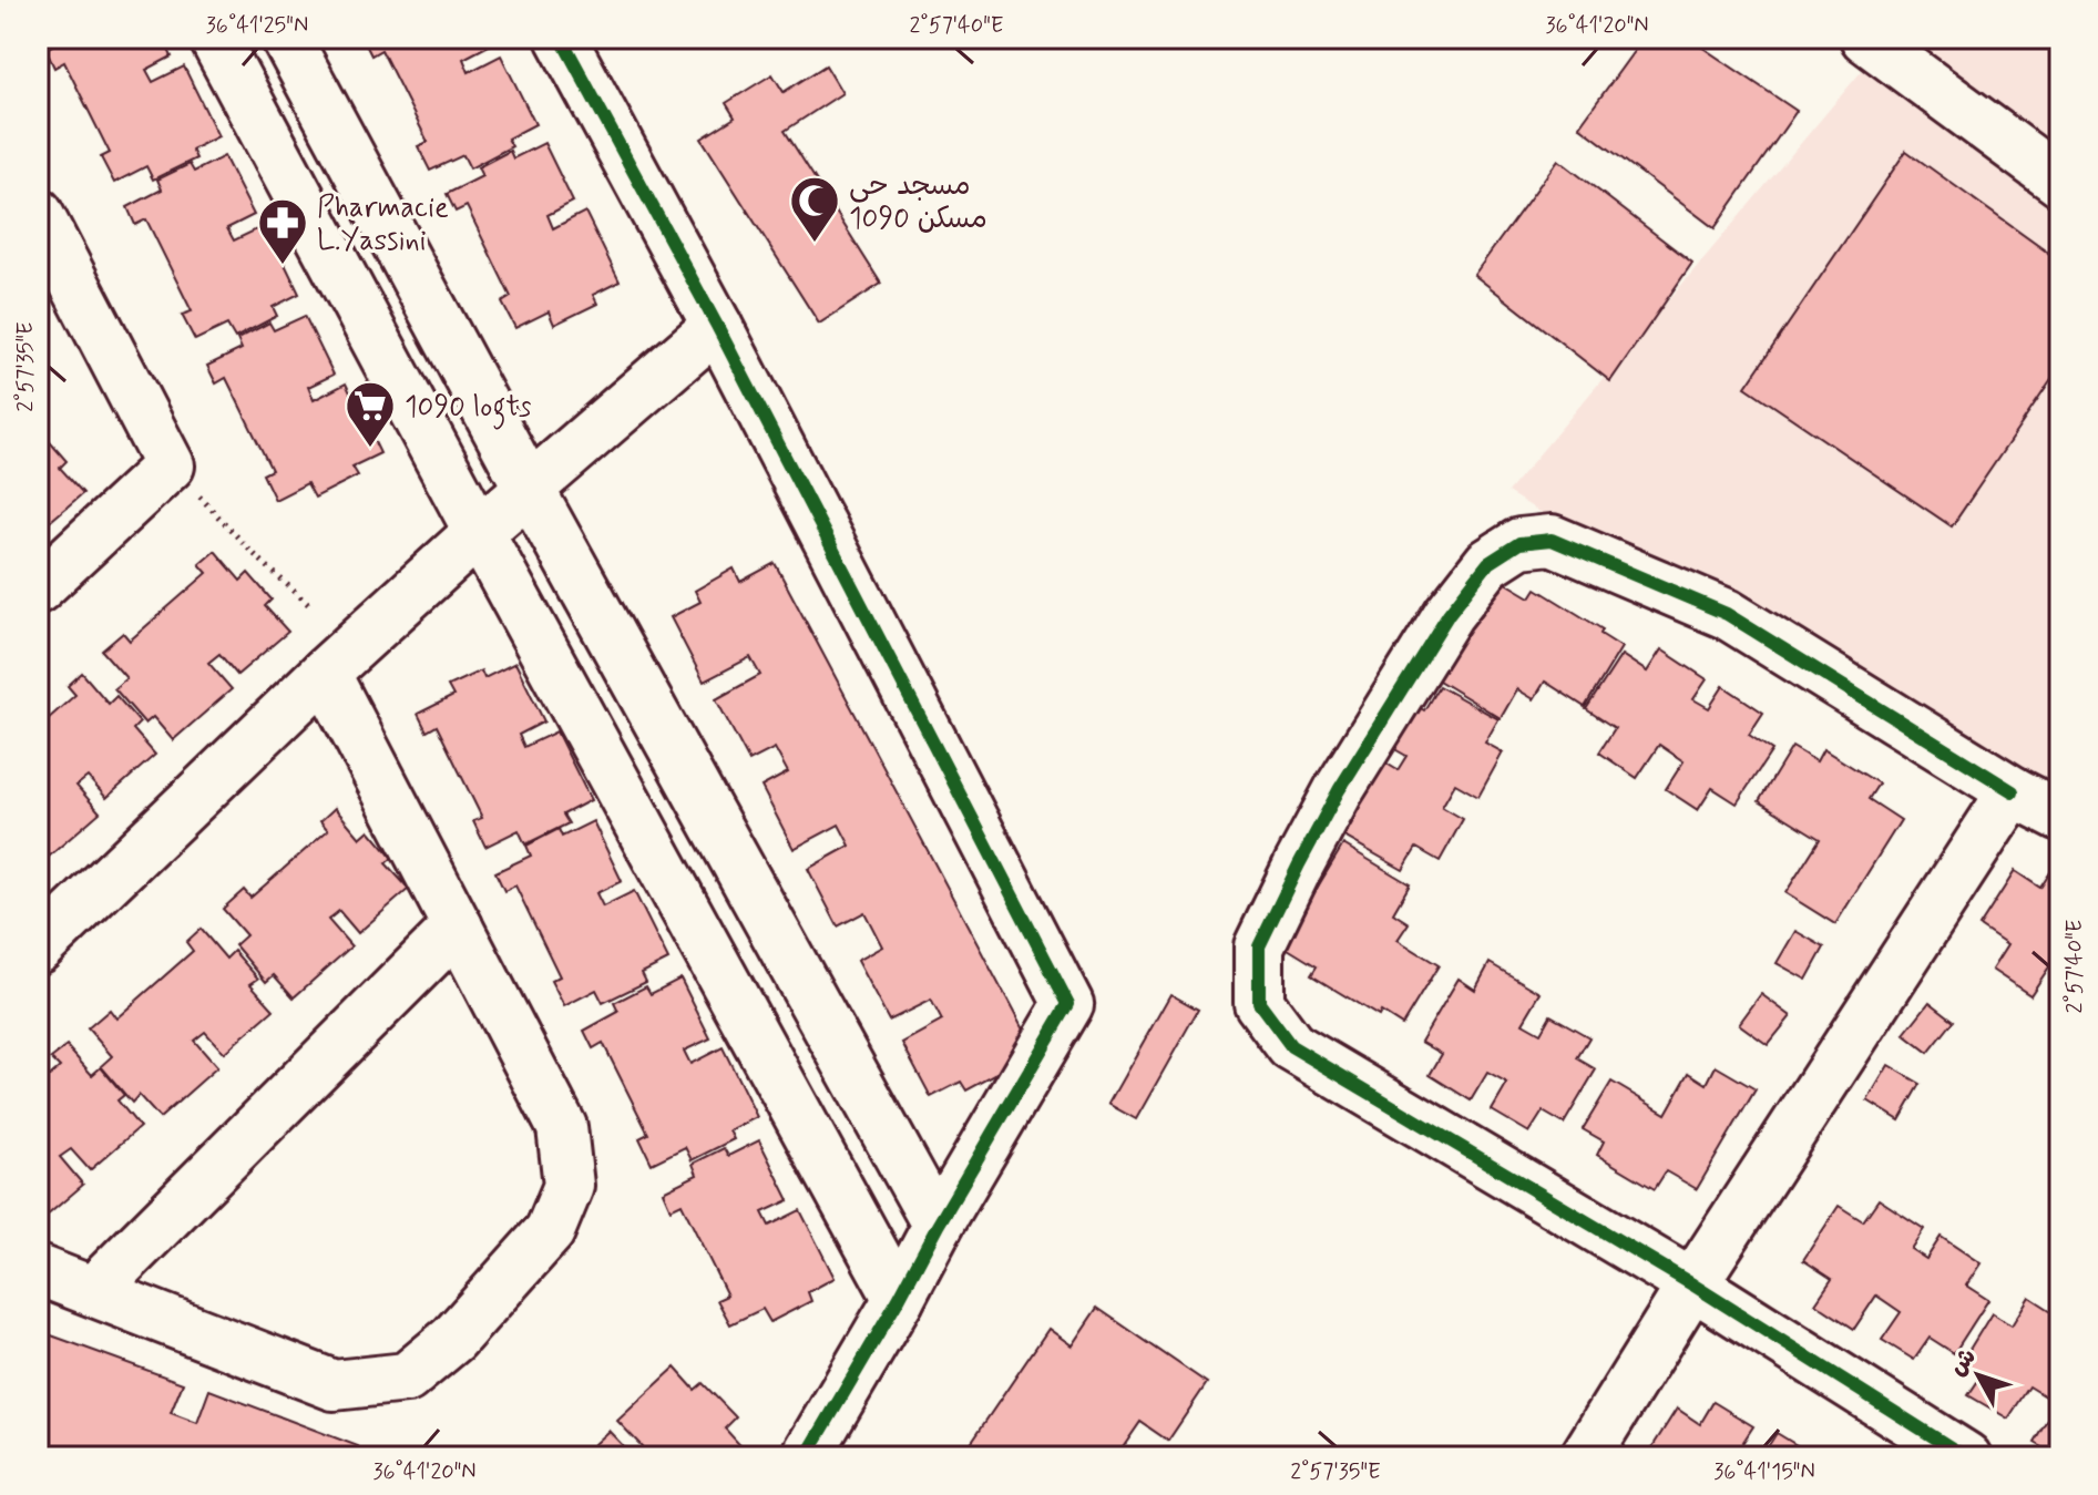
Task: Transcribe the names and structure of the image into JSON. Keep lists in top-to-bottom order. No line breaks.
{"places":{"mosque":["مسجد حي 1090 مسكن"],"pharmacy":["Pharmacie L.Yassini"],"supermarket":["1090 logts"]},"north":"top left","coordinates":["36°41'25\"N","2°57'40\"E","36°41'20\"N","2°57'35\"E","36°41'15\"N"]}
